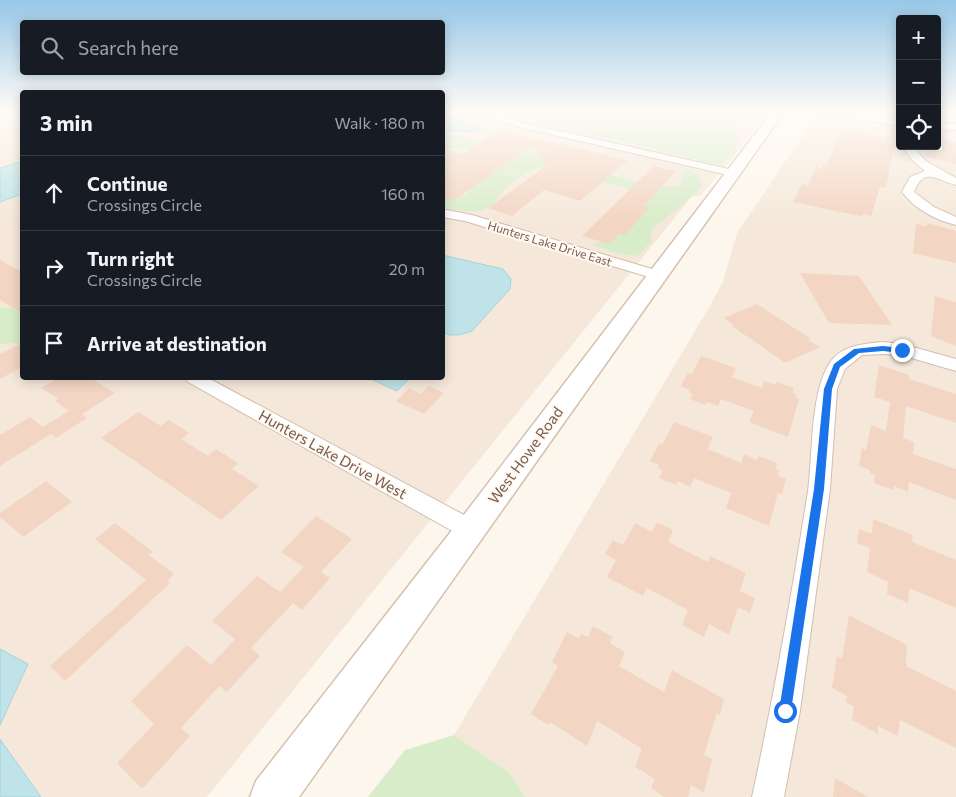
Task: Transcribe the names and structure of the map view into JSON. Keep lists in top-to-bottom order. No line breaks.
{"streets":{"main road":["West Howe Road"],"street":["Hunters Lake Drive East","Hunters Lake Drive West"]},"crossings":[["Hunters Lake Drive East","West Howe Road"],["Hunters Lake Drive West","West Howe Road"]],"page":{"map_buttons":["+","−"],"search":"Search here","heading":["3 min","Walk · 180 m"],"list":[["Continue","Crossings Circle","160 m"],["Turn right","Crossings Circle","20 m"],"Arrive at destination"]}}
